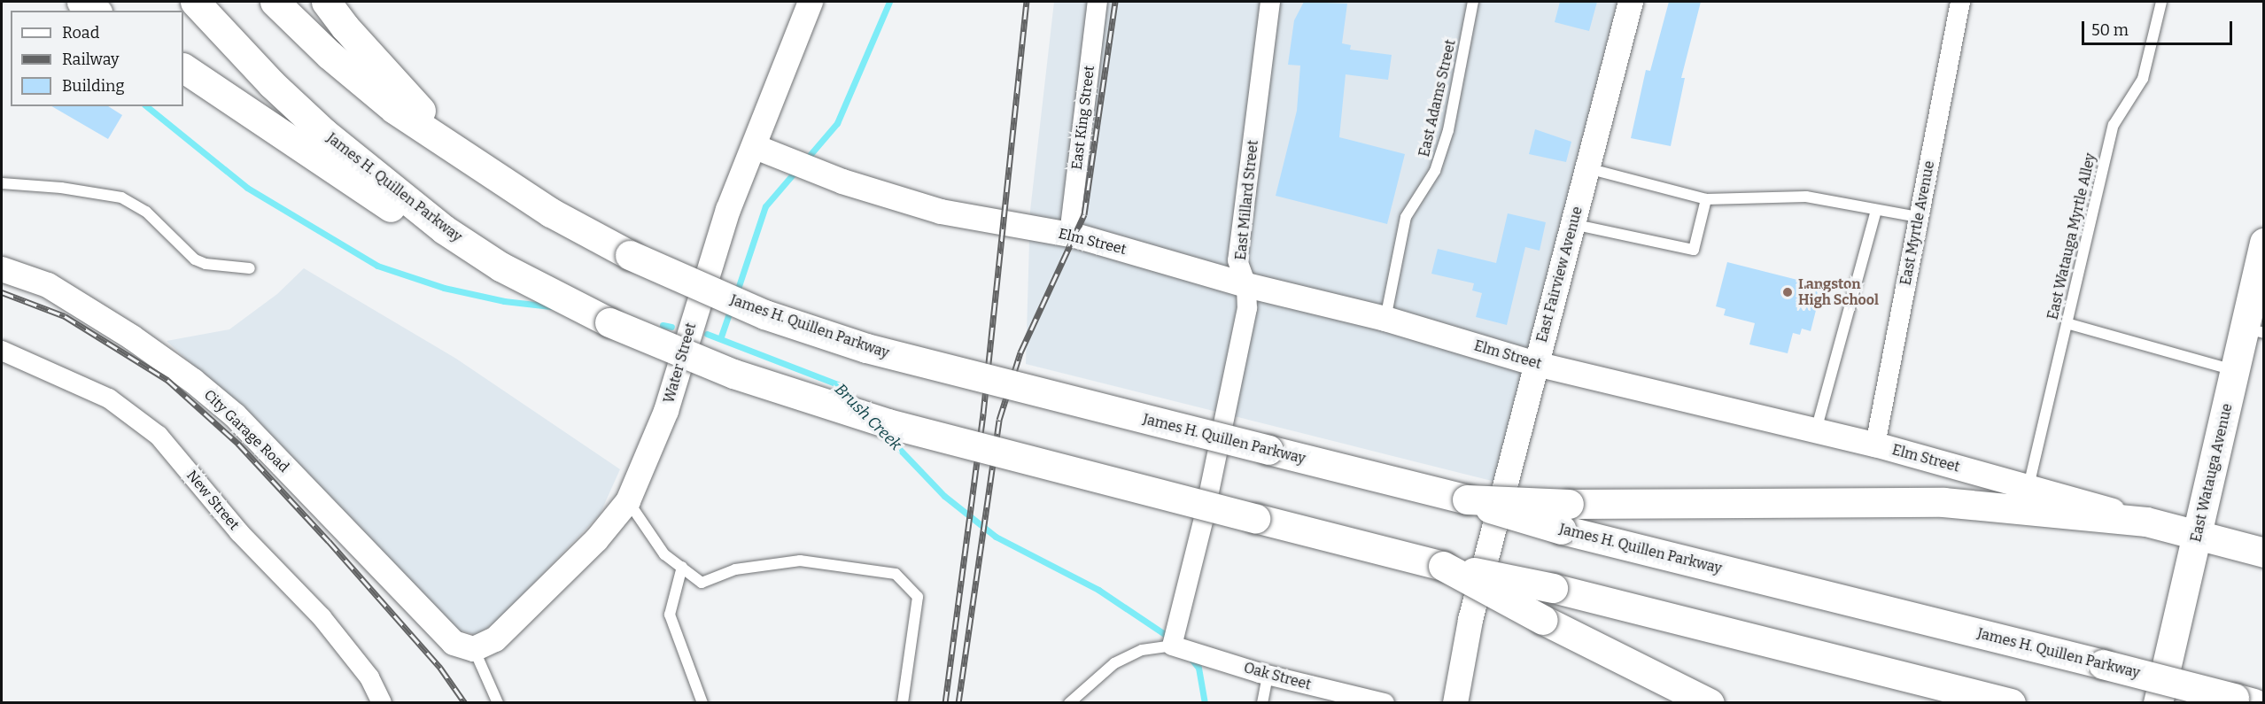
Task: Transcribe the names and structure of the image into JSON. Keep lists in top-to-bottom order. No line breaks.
{"streets":{"main road":["James H. Quillen Parkway","Elm Street","East Watauga Avenue"],"street":["East King Street","East Millard Street","East Myrtle Avenue","East Fairview Avenue","Water Street","City Garage Road","New Street","Oak Street"],"lane":["East Adams Street","East Watauga Myrtle Alley"]},"crossings":[["East Adams Street","Elm Street"],["East King Street","Elm Street"],["East Millard Street","Elm Street"],["East Millard Street","Oak Street"],["East Myrtle Avenue","Elm Street"],["East Watauga Myrtle Alley","Elm Street"],["Elm Street","East Fairview Avenue"],["Elm Street","Water Street"],["Elm Street","East Watauga Avenue"],["Water Street","City Garage Road"]],"water":["Brush Creek"],"places":["Langston High School"],"legend":["Road","Railway","Building"],"scale_bar":"50 m"}
